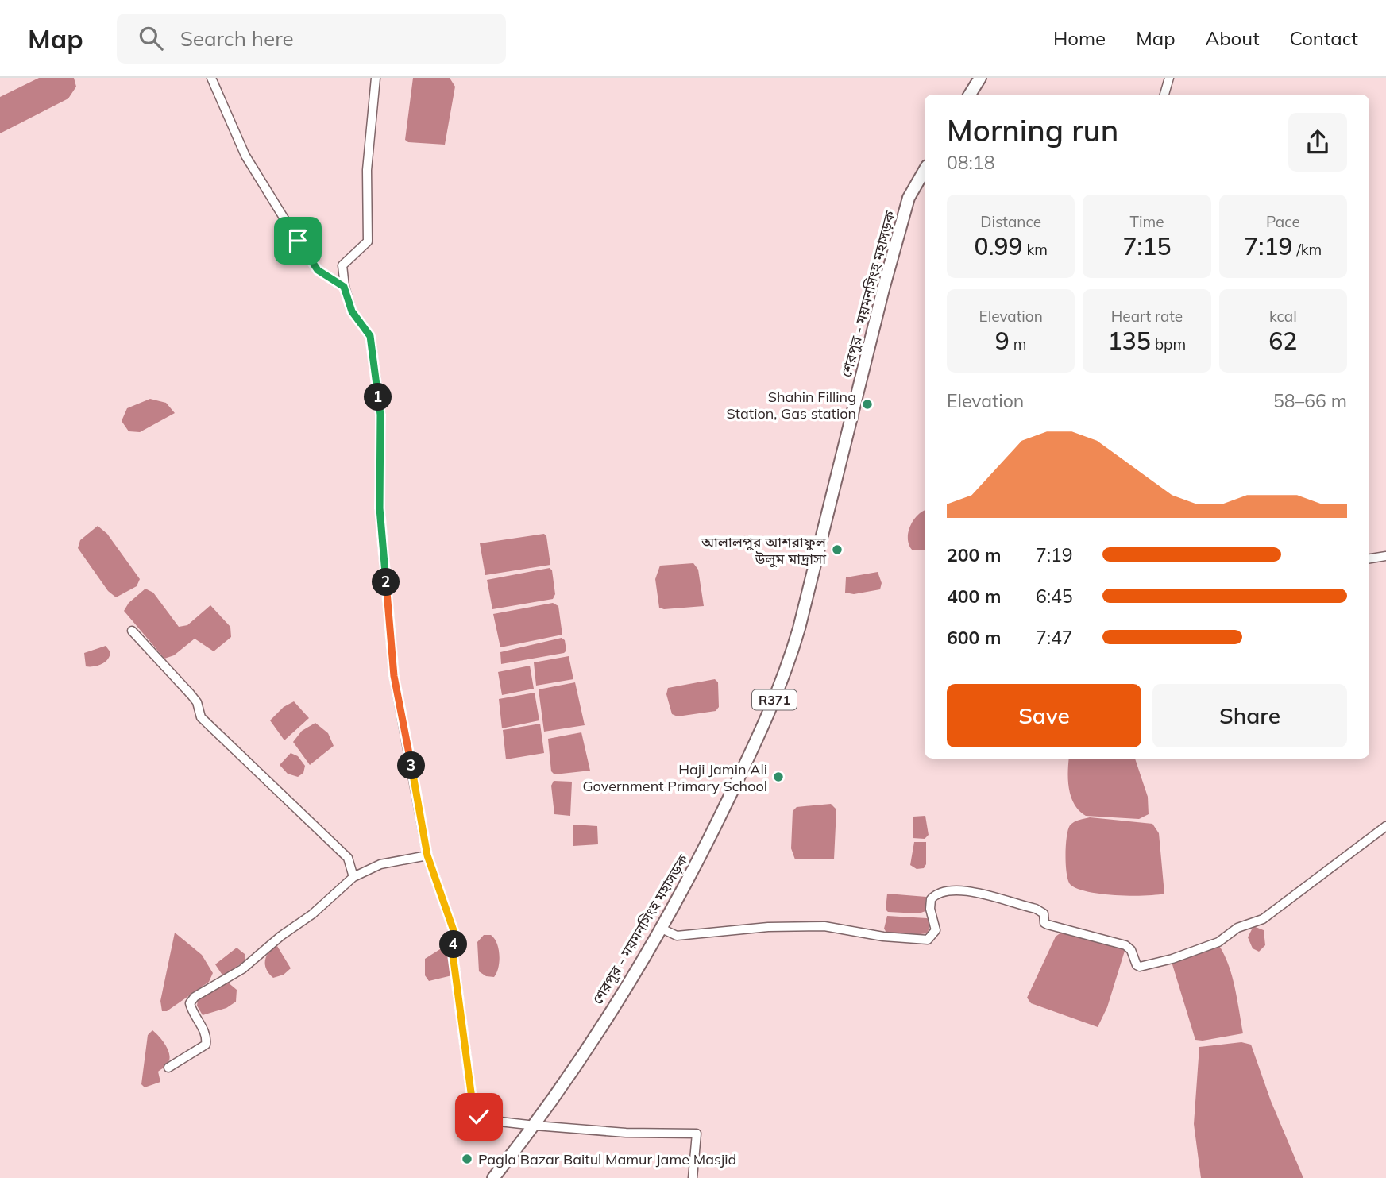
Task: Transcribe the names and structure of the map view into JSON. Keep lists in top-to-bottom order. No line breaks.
{"streets":{"main road":["শেরপুর - ময়মনসিংহ মহাসড়ক","R371"]},"places":["Shahin Filling Station, Gas station","আলালপুর আশরাফুল উলুম মাদ্রাসা","Haji Jamin Ali Government Primary School","Pagla Bazar Baitul Mamur Jame Masjid"],"page":{"header":"Map","search":"Search here","nav":["Home","Map","About","Contact"],"heading":["Morning run","08:18"],"stats":[["Distance","0.99 km"],["Time","7:15"],["Pace","7:19 /km"],["Elevation","9 m"],["Heart rate","135 bpm"],["kcal","62"]],"chart":["Elevation","58–66 m"],"pins":["1","2","3","4"],"list":[{"name":"200 m","note":"7:19"},{"name":"400 m","note":"6:45"},{"name":"600 m","note":"7:47"}],"buttons":["Save","Share"]}}
